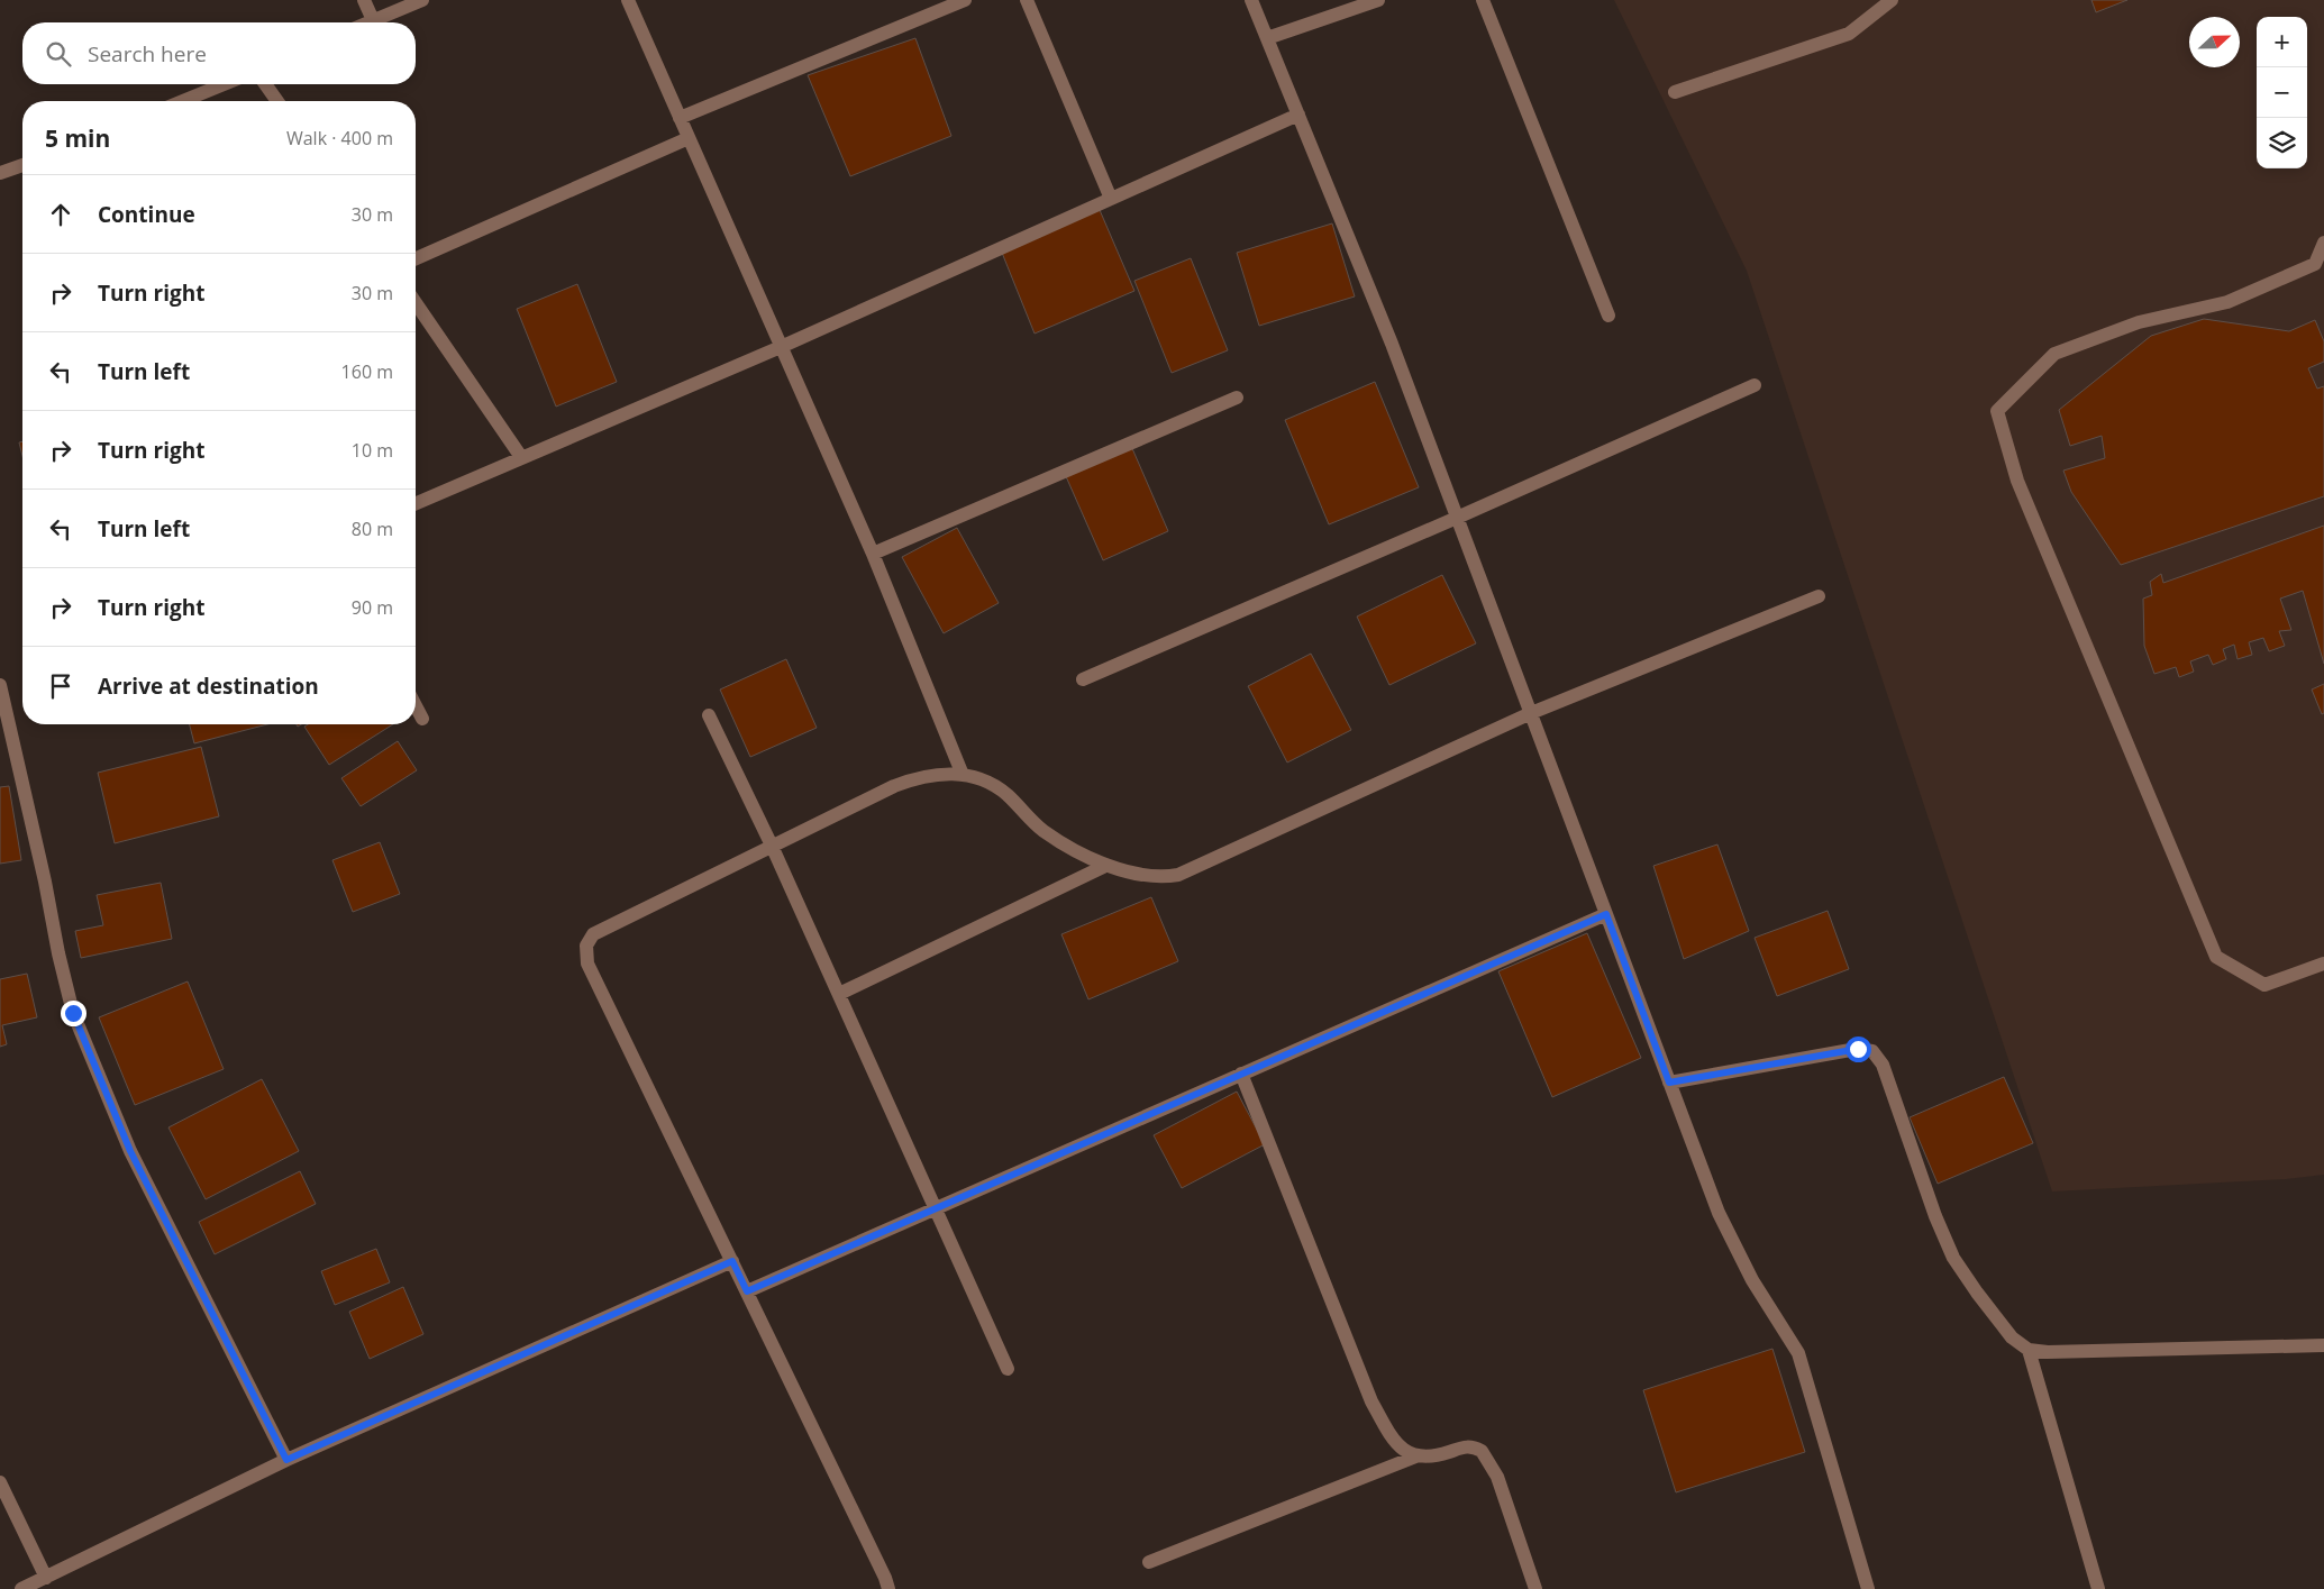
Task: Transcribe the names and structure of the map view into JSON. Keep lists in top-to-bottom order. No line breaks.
{"north":"right","page":{"map_buttons":["+","−"],"search":"Search here","heading":["5 min","Walk · 400 m"],"list":[["Continue","30 m"],["Turn right","30 m"],["Turn left","160 m"],["Turn right","10 m"],["Turn left","80 m"],["Turn right","90 m"],"Arrive at destination"]}}
